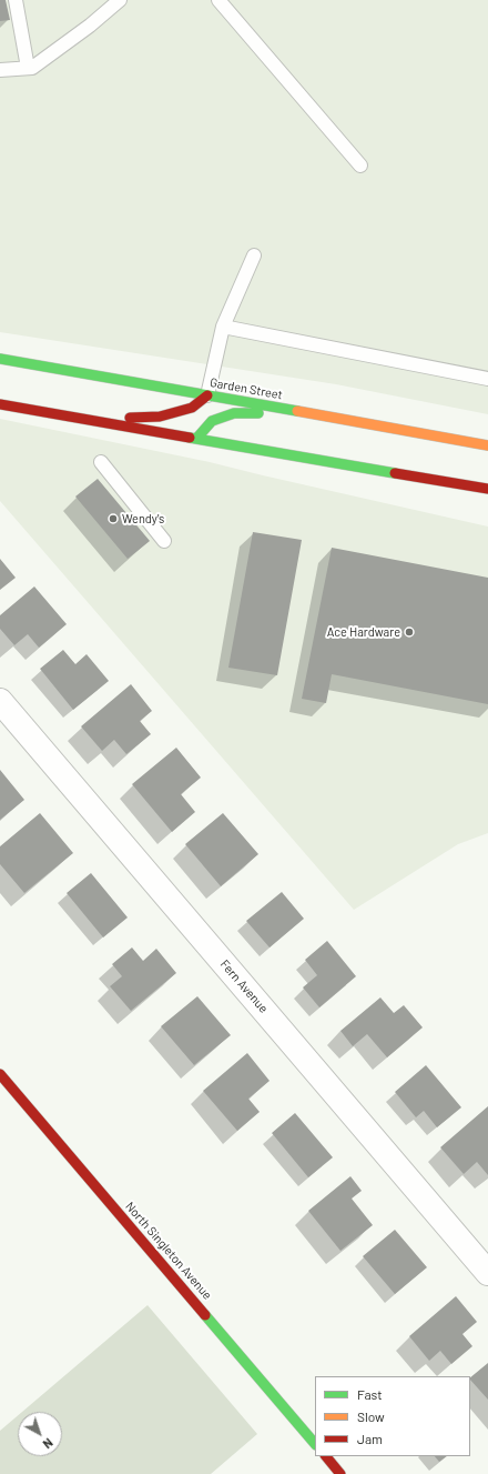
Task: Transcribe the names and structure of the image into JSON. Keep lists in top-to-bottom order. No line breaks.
{"streets":{"main road":["Garden Street","North Singleton Avenue"],"street":["Fern Avenue"]},"places":["Wendy's","Ace Hardware"],"legend":["Fast","Slow","Jam"],"north":"bottom right"}
